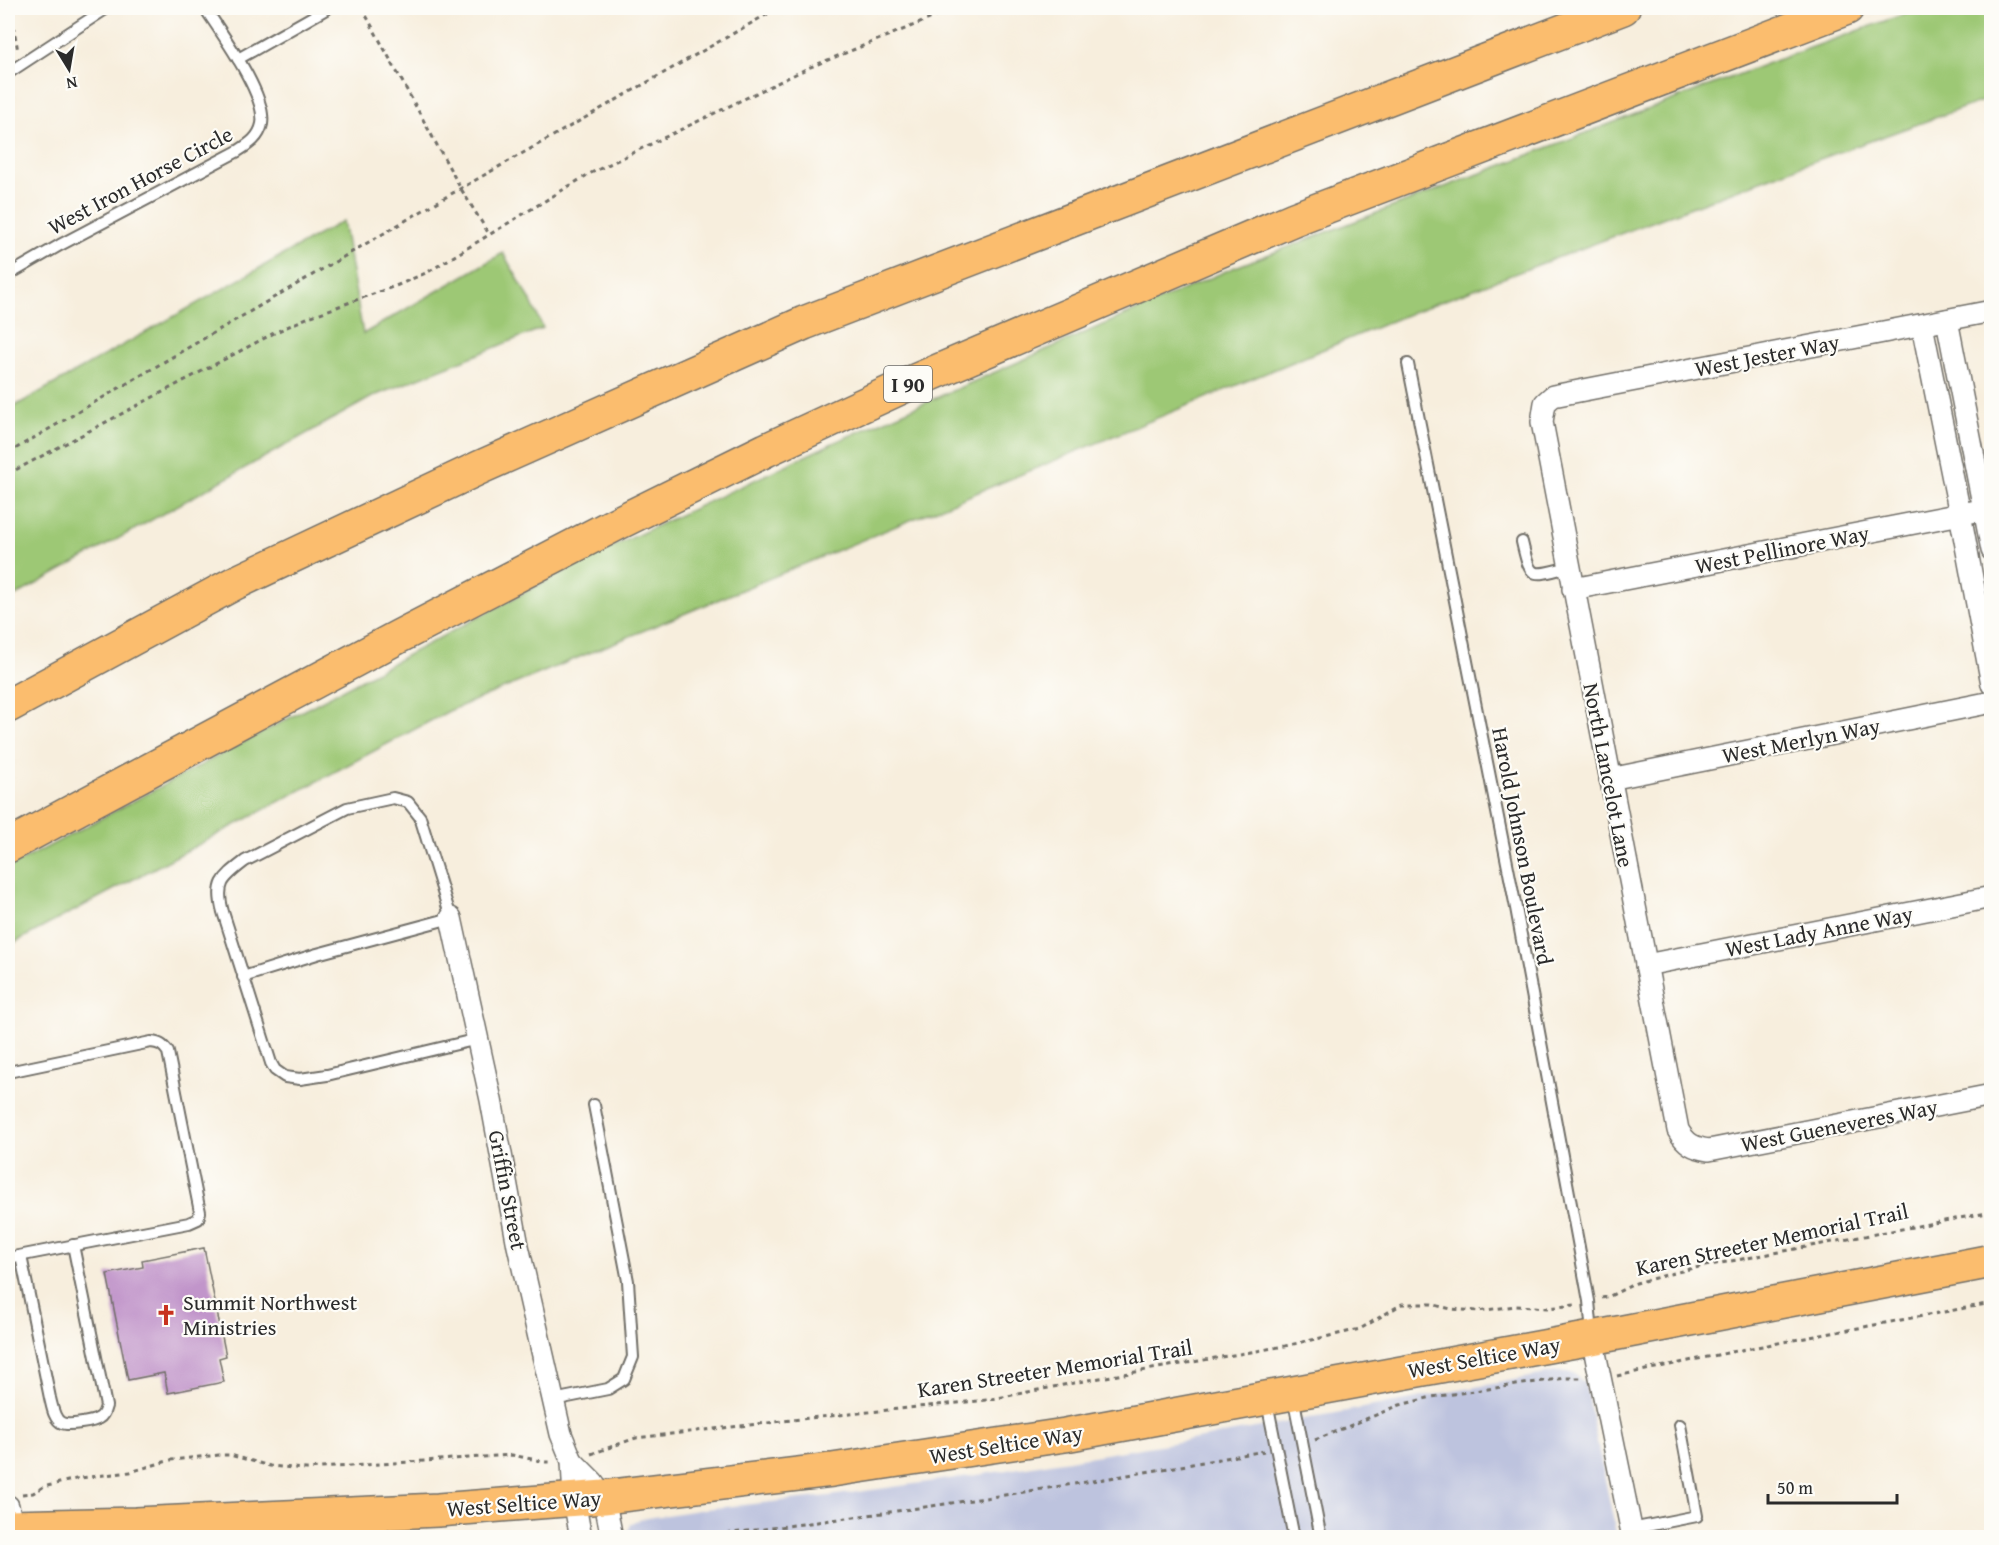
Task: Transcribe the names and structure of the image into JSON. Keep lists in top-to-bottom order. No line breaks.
{"streets":{"main road":["I 90","West Seltice Way"],"street":["West Jester Way","West Pellinore Way","West Merlyn Way","North Lancelot Lane","West Lady Anne Way","West Gueneveres Way","Griffin Street"],"lane":["West Iron Horse Circle","Harold Johnson Boulevard"],"path":["Karen Streeter Memorial Trail"]},"crossings":[["West Jester Way","North Lancelot Lane"],["West Pellinore Way","North Lancelot Lane"],["West Merlyn Way","North Lancelot Lane"],["North Lancelot Lane","West Lady Anne Way"],["North Lancelot Lane","West Gueneveres Way"],["Harold Johnson Boulevard","Karen Streeter Memorial Trail"],["Harold Johnson Boulevard","West Seltice Way"],["Griffin Street","Karen Streeter Memorial Trail"],["Griffin Street","West Seltice Way"],["Karen Streeter Memorial Trail","West Seltice Way"]],"places":{"church":["Summit Northwest Ministries"]},"scale_bar":"50 m","north":"bottom"}
